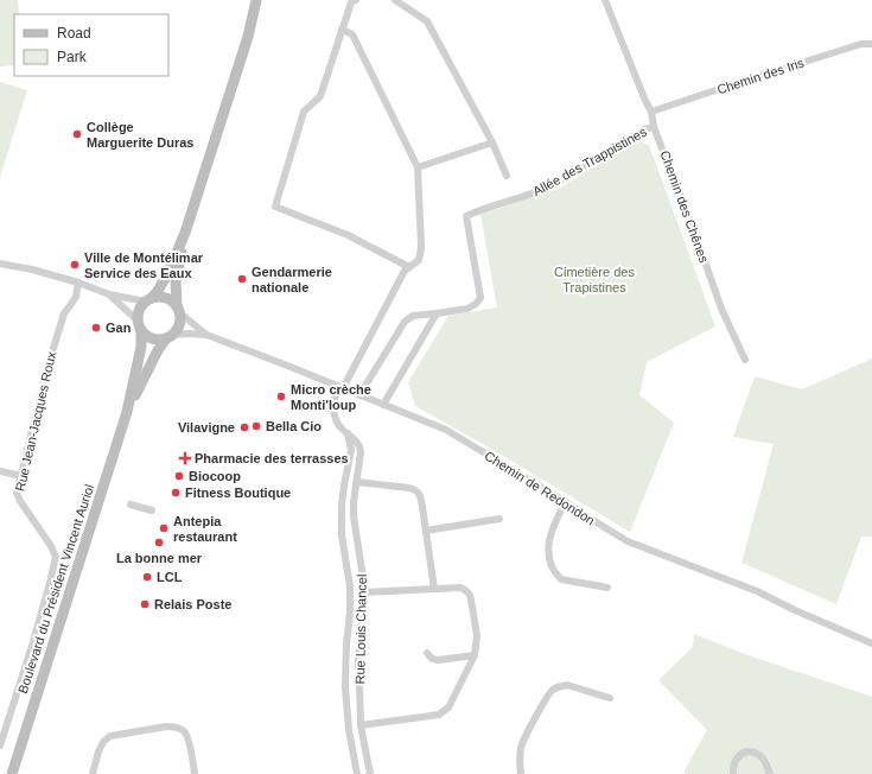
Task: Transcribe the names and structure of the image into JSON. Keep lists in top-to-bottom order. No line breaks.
{"streets":{"main road":["Boulevard du Président Vincent Auriol"],"street":["Chemin des Iris","Allée des Trappistines","Chemin des Chênes","Rue Jean-Jacques Roux","Chemin de Redondon","Rue Louis Chancel"]},"crossings":[["Chemin des Iris","Chemin des Chênes"],["Allée des Trappistines","Chemin des Chênes"],["Allée des Trappistines","Chemin de Redondon"],["Chemin de Redondon","Boulevard du Président Vincent Auriol"],["Chemin de Redondon","Rue Louis Chancel"]],"parks":["Cimetière des Trapistines"],"places":{"other":["Collège Marguerite Duras","Ville de Montélimar Service des Eaux","Gendarmerie nationale","Gan","Micro crèche Monti'loup","Bella Cio","Vilavigne","Biocoop","Fitness Boutique","Antepia restaurant","La bonne mer","LCL","Relais Poste"],"health":["Pharmacie des terrasses"]},"legend":["Road","Park"]}
